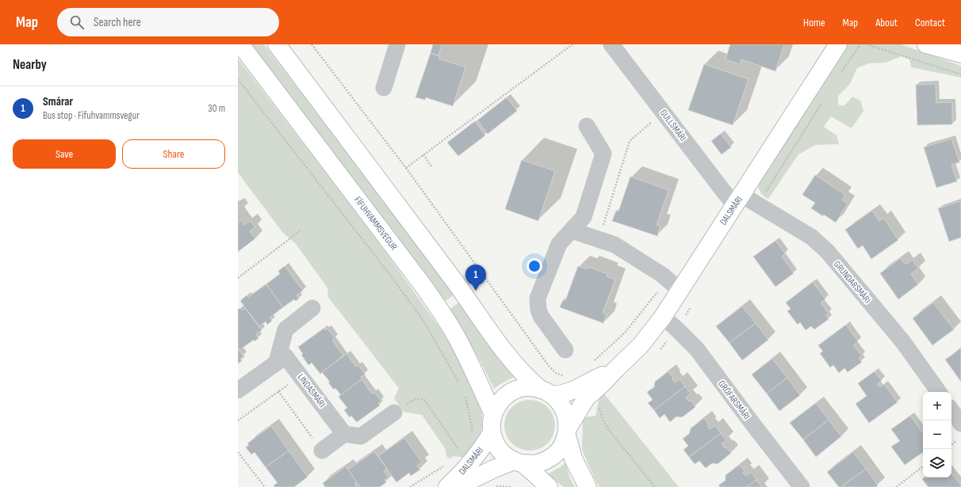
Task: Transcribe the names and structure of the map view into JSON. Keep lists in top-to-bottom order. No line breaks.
{"streets":{"main road":["DALSMÁRI","FÍFUHVAMMSVEGUR"],"street":["GULLSMÁRI","GRUNDARSMÁRI","LINDASMÁRI","GRÓFARSMÁRI"]},"crossings":[["GULLSMÁRI","DALSMÁRI"],["GULLSMÁRI","GRUNDARSMÁRI"],["DALSMÁRI","FÍFUHVAMMSVEGUR"],["DALSMÁRI","GRUNDARSMÁRI"],["DALSMÁRI","GRÓFARSMÁRI"]],"page":{"header":"Map","search":"Search here","nav":["Home","Map","About","Contact"],"heading":"Nearby","list":[{"mark":"1","name":"Smárar","note":"Bus stop · Fífuhvammsvegur","value":"30 m"}],"buttons":["Save","Share"],"pins":"1","map_buttons":["+","−"]}}
